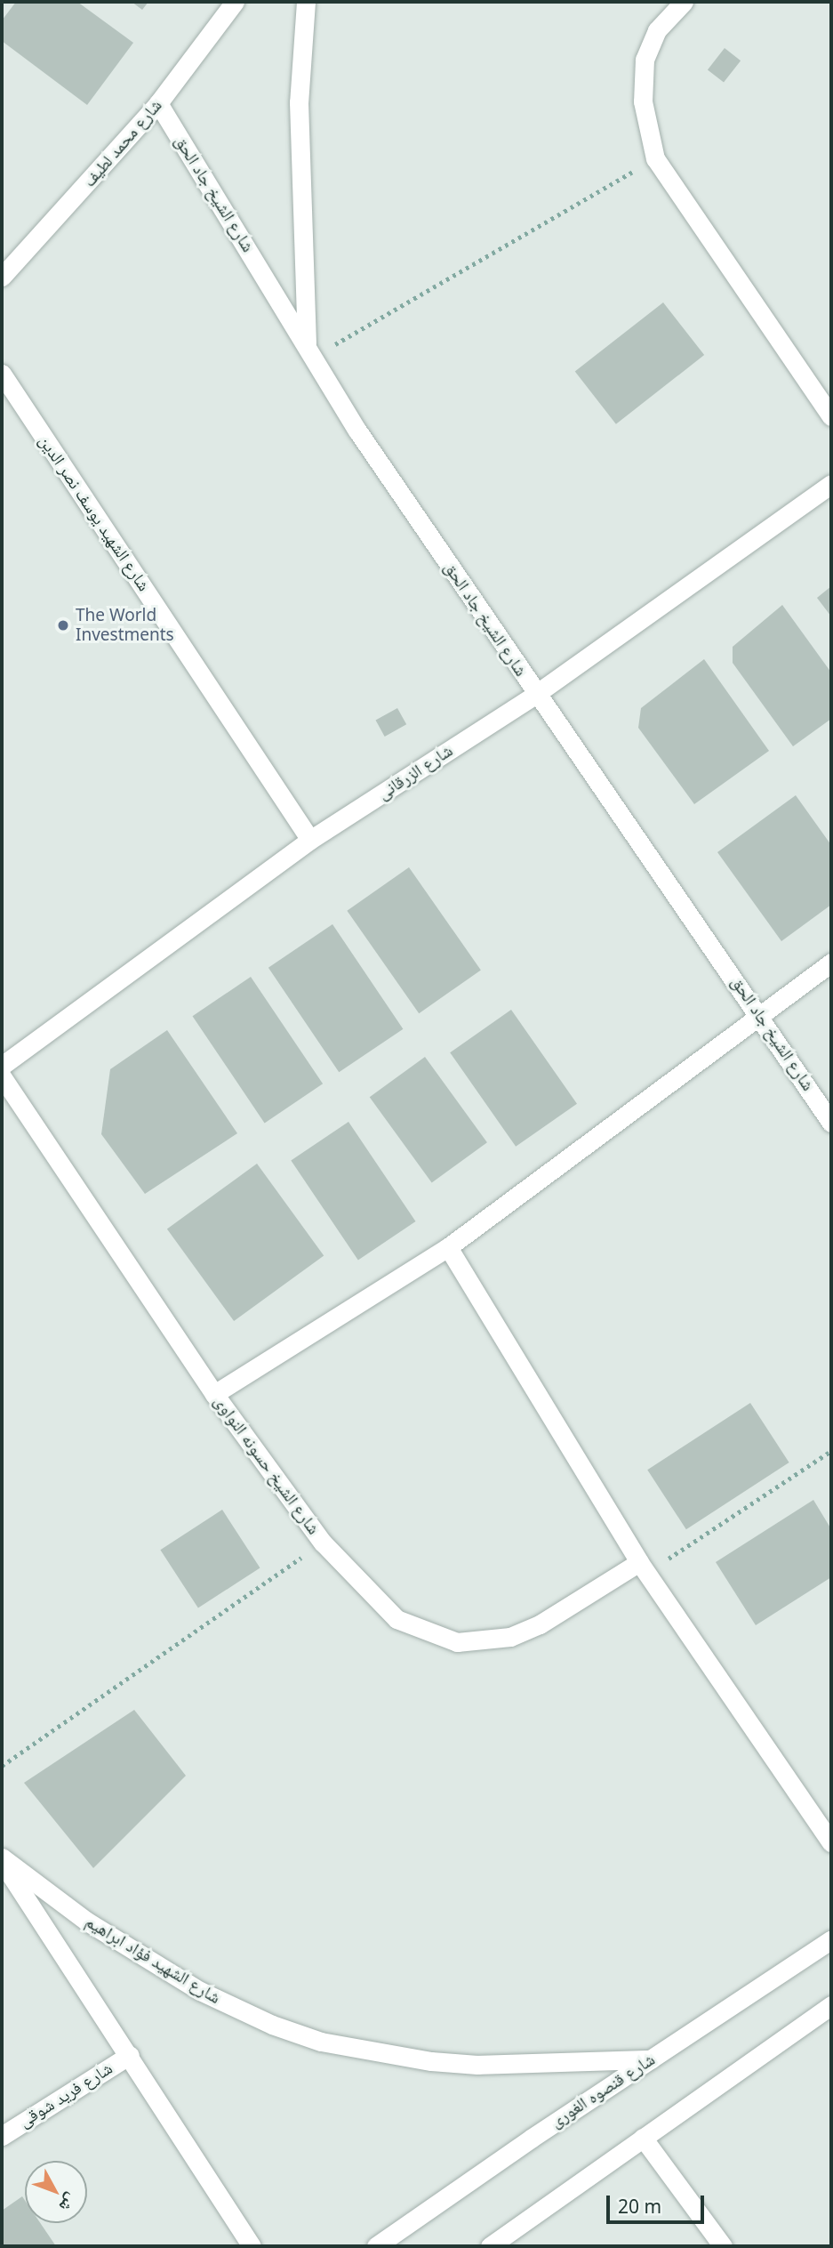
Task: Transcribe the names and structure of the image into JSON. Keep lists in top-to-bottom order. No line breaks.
{"streets":{"street":["شارع محمد لطيف","شارع الشيخ جاد الحق","شارع الشهيد يوسف نصر الدين","شارع الزرقانى","شارع الشيخ حسونه النواوى","شارع الشهيد فؤاد ابراهيم","شارع قنصوه الغورى","شارع فريد شوقى"]},"crossings":[["شارع محمد لطيف","شارع الشيخ جاد الحق"],["شارع الشيخ جاد الحق","شارع الزرقانى"],["شارع الشهيد يوسف نصر الدين","شارع الزرقانى"],["شارع الشهيد فؤاد ابراهيم","شارع قنصوه الغورى"],["شارع الشهيد فؤاد ابراهيم","شارع فريد شوقى"]],"places":["The World Investments"],"scale_bar":"20 m","north":"bottom right"}
